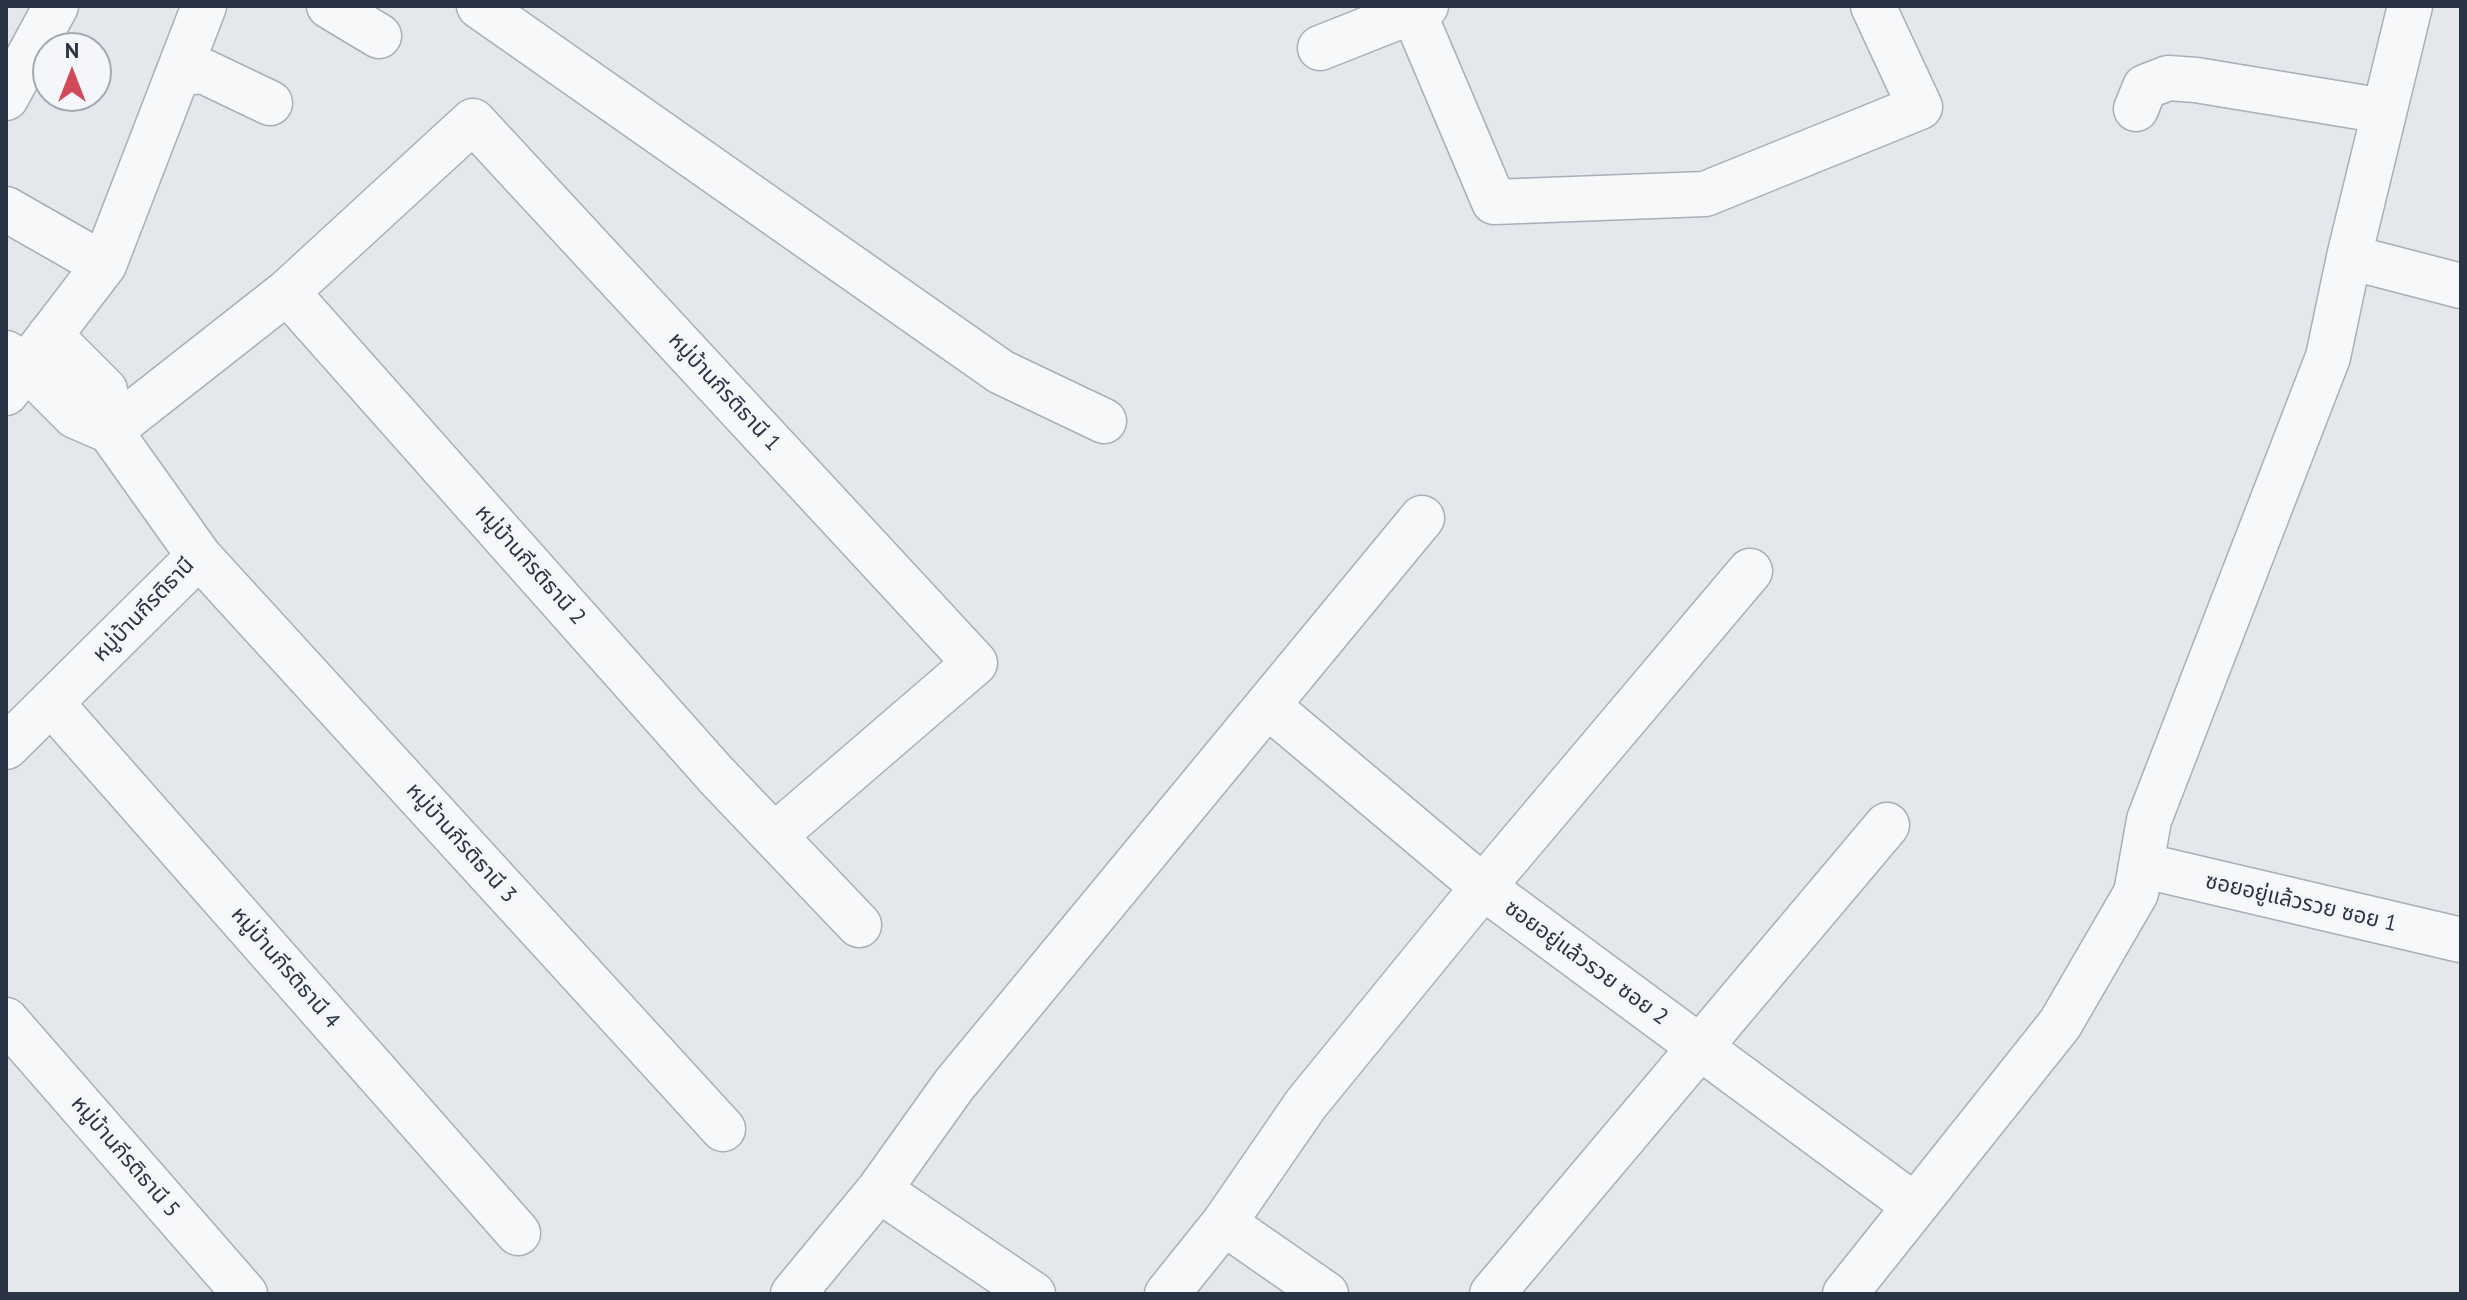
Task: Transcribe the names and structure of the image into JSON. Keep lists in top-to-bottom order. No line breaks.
{"streets":{"street":["หมู่บ้านกีรติธานี 1","หมู่บ้านกีรติธานี 2","หมู่บ้านกีรติธานี","หมู่บ้านกีรติธานี 3","ซอยอยู่แล้วรวย ซอย 1","ซอยอยู่แล้วรวย ซอย 2","หมู่บ้านกีรติธานี 4","หมู่บ้านกีรติธานี 5"]},"crossings":[["หมู่บ้านกีรติธานี 1","หมู่บ้านกีรติธานี 2"],["หมู่บ้านกีรติธานี","หมู่บ้านกีรติธานี 3"],["หมู่บ้านกีรติธานี","หมู่บ้านกีรติธานี 4"]],"north":"top"}
